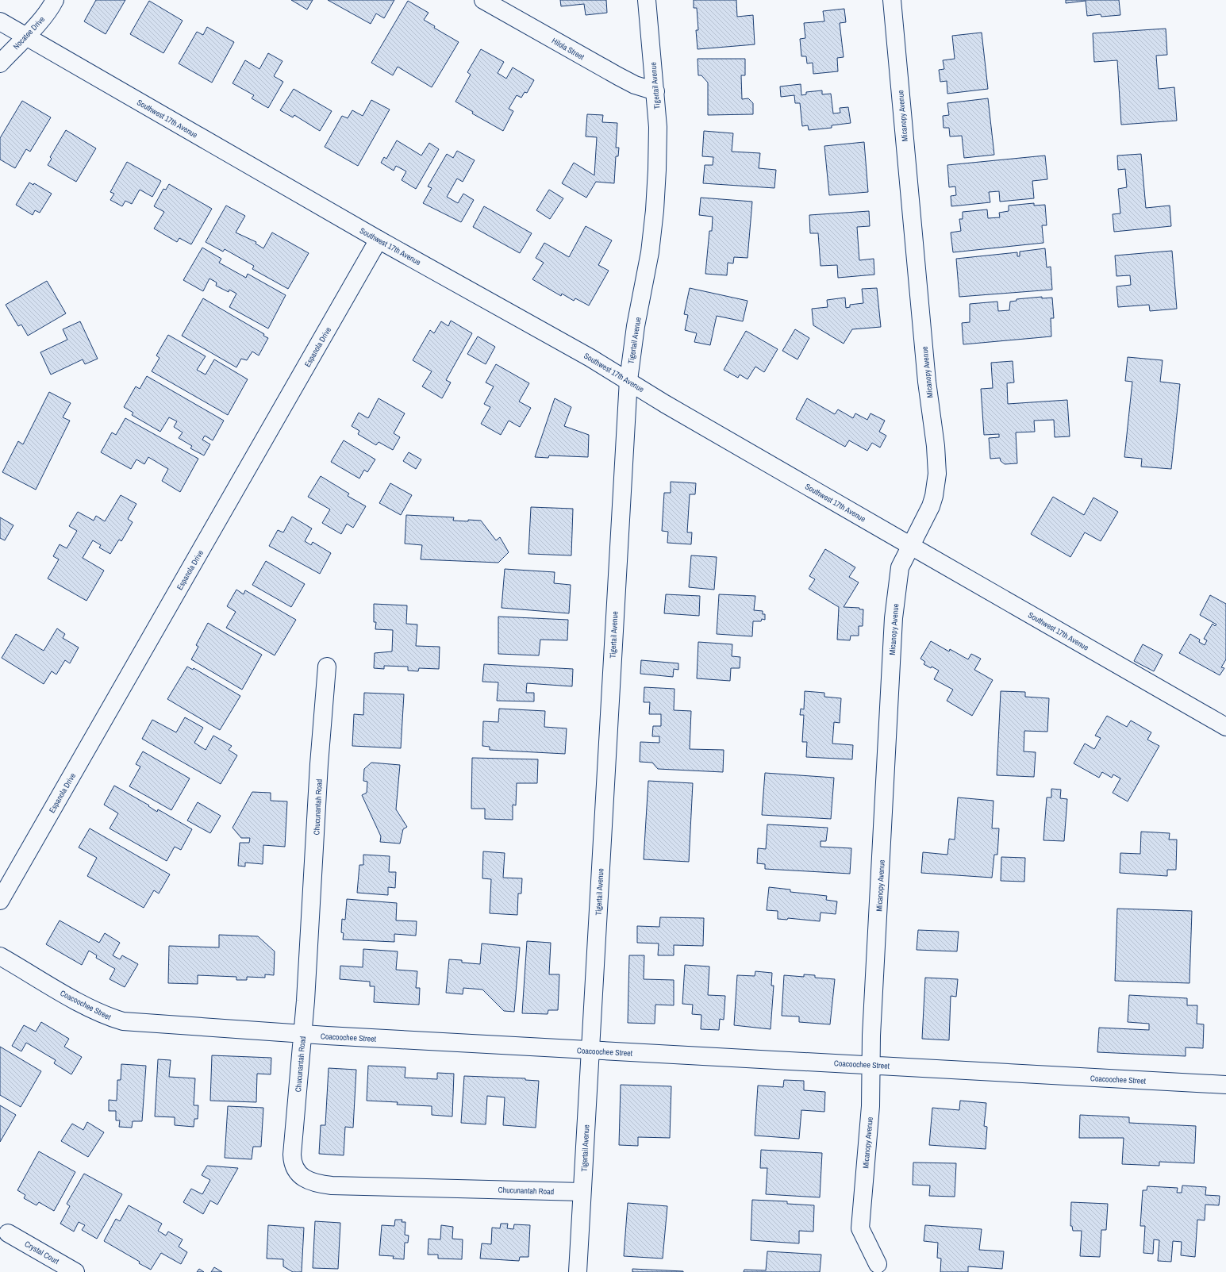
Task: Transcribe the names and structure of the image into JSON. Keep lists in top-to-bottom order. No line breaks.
{"streets":{"street":["Nocatee Drive","Hilola Street","Tigertail Avenue","Micanopy Avenue","Southwest 17th Avenue","Espanola Drive","Chucunantah Road","Coacoochee Street","Crystal Court"]},"crossings":[["Nocatee Drive","Southwest 17th Avenue"],["Hilola Street","Tigertail Avenue"],["Tigertail Avenue","Southwest 17th Avenue"],["Tigertail Avenue","Chucunantah Road"],["Tigertail Avenue","Coacoochee Street"],["Micanopy Avenue","Southwest 17th Avenue"],["Micanopy Avenue","Coacoochee Street"],["Southwest 17th Avenue","Espanola Drive"],["Chucunantah Road","Coacoochee Street"]]}
